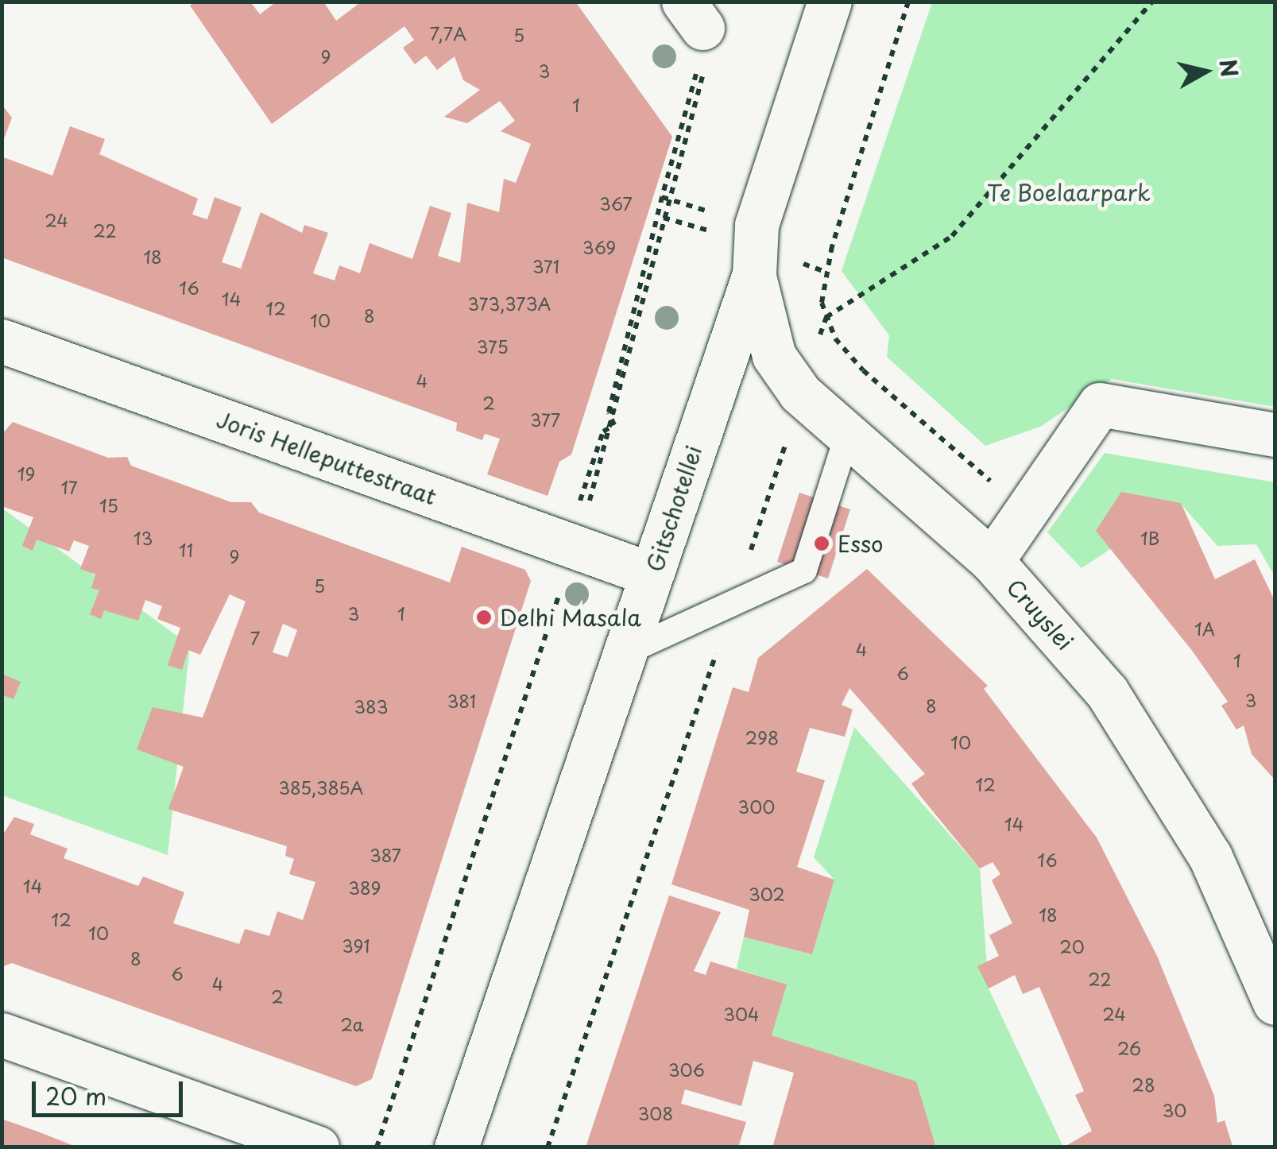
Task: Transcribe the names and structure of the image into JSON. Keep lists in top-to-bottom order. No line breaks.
{"streets":{"street":["Joris Helleputtestraat","Gitschotellei","Cruyslei"]},"crossings":[["Joris Helleputtestraat","Gitschotellei"],["Gitschotellei","Cruyslei"]],"parks":["Te Boelaarpark"],"places":["Esso","Delhi Masala"],"house_numbers":["7,7A","5","9","3","1","367","24","22","369","18","371","16","14","373,373A","12","8","10","375","4","2","377","19","17","15","13","1B","11","9","5","3","1","1A","7","4","1","6","3","381","8","383","298","10","12","385,385A","300","14","387","16","14","389","302","18","12","10","391","20","8","6","22","4","2","304","24","2a","26","306","28","30","308"],"scale_bar":"20 m","north":"right"}
